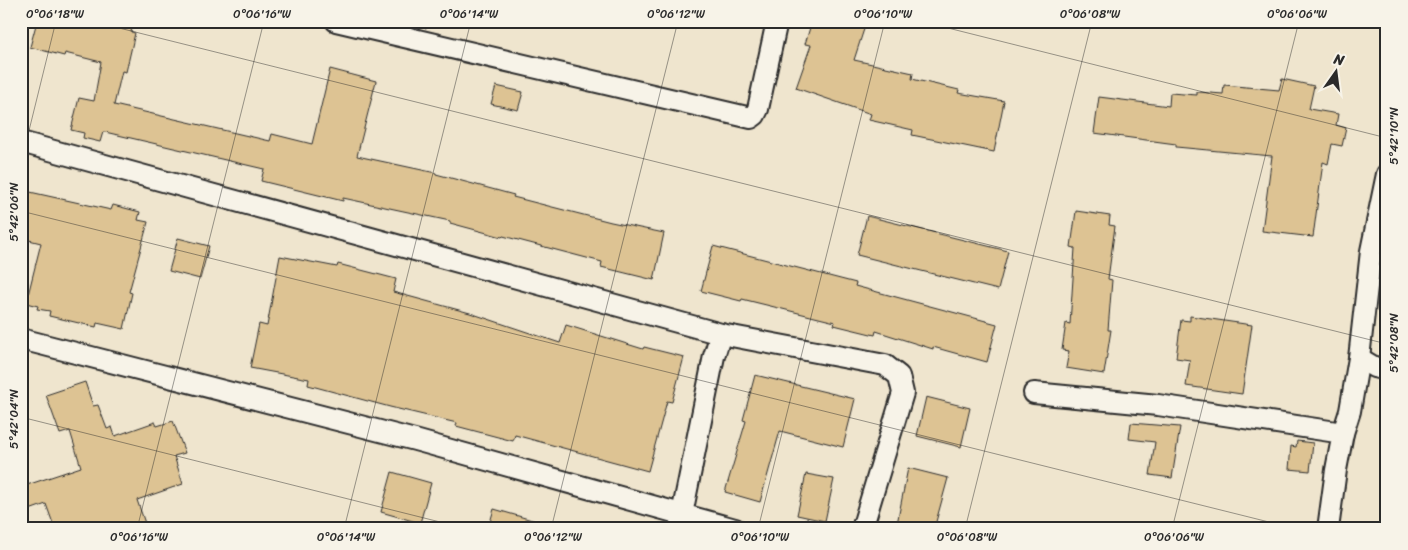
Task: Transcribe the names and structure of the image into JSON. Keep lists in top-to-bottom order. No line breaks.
{"north":"top","coordinates":["0°06'18\"W","0°06'16\"W","0°06'14\"W","0°06'12\"W","0°06'10\"W","0°06'08\"W","0°06'06\"W","5°42'10\"N","5°42'06\"N","5°42'08\"N","5°42'04\"N"]}
